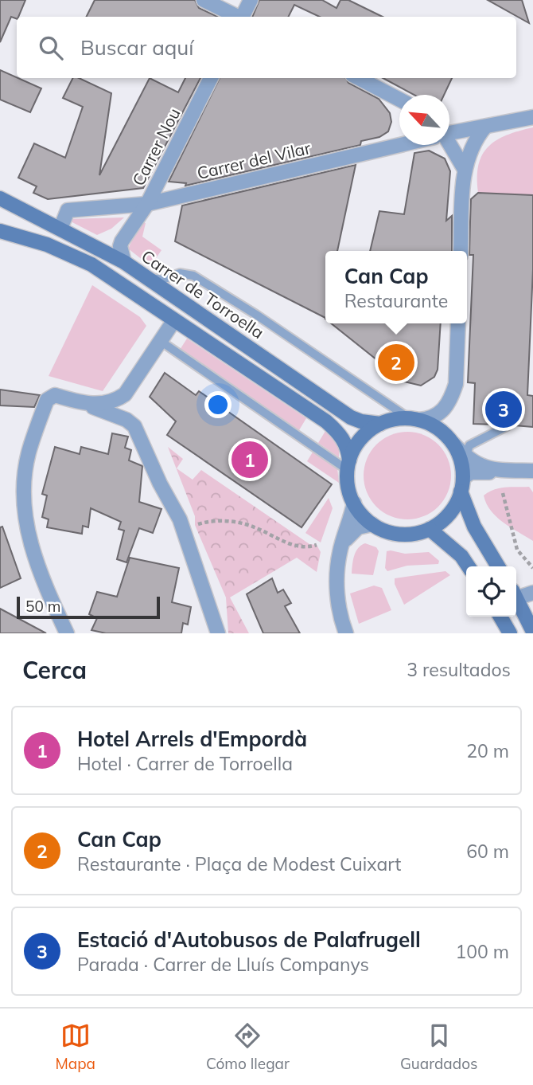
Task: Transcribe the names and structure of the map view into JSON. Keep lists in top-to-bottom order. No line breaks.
{"streets":{"street":["Carrer Nou","Carrer del Vilar","Carrer de Torroella"]},"crossings":[["Carrer Nou","Carrer del Vilar"],["Carrer Nou","Carrer de Torroella"]],"scale_bar":"50 m","north":"top left","page":{"search":"Buscar aquí","popup":["Can Cap","Restaurante"],"pins":["2","3","1"],"scale":"50 m","heading":["Cerca","3 resultados"],"list":[{"mark":"1","name":"Hotel Arrels d'Empordà","note":"Hotel · Carrer de Torroella","value":"20 m"},{"mark":"2","name":"Can Cap","note":"Restaurante · Plaça de Modest Cuixart","value":"60 m"},{"mark":"3","name":"Estació d'Autobusos de Palafrugell","note":"Parada · Carrer de Lluís Companys","value":"100 m"}],"nav":["Mapa","Cómo llegar","Guardados"]}}
